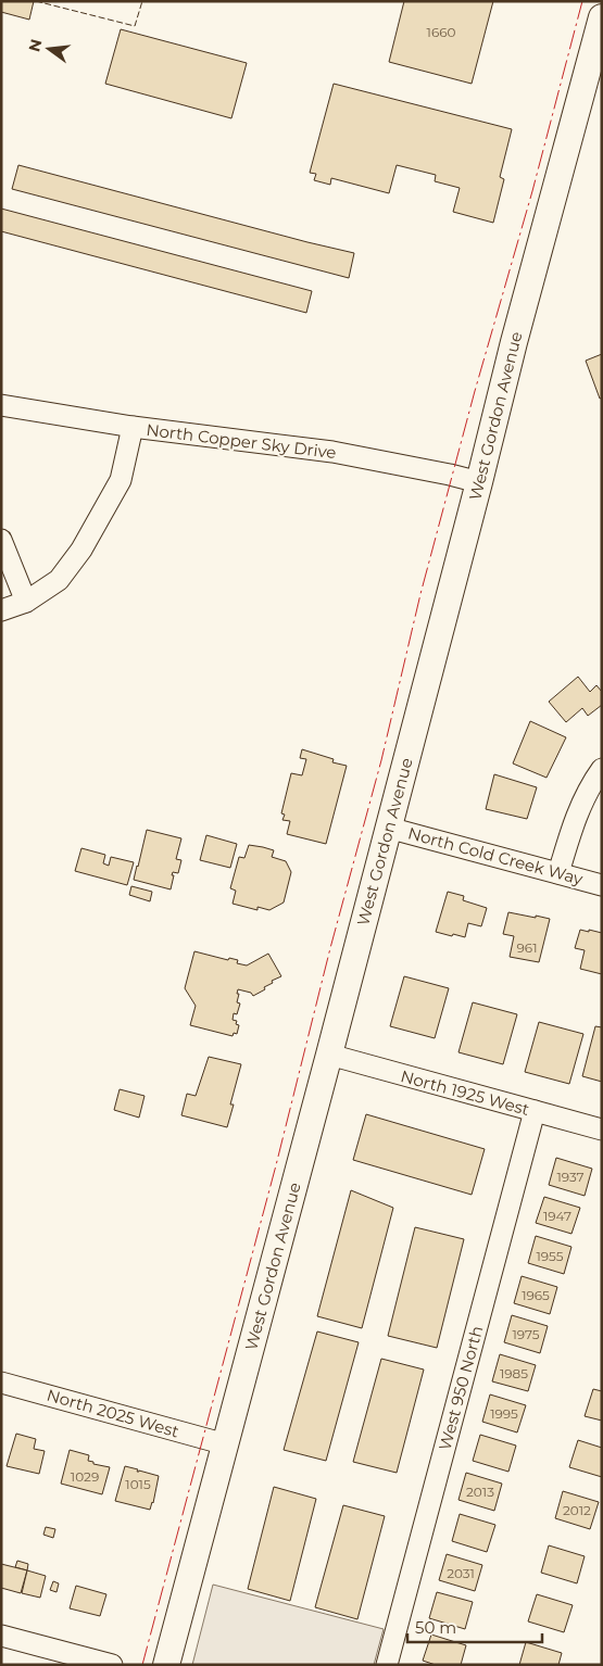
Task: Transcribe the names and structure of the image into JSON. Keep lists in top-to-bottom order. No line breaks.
{"streets":{"main road":["West Gordon Avenue"],"street":["North Copper Sky Drive","North Cold Creek Way","North 1925 West","West 950 North","North 2025 West"]},"crossings":[["West Gordon Avenue","North Copper Sky Drive"],["West Gordon Avenue","North Cold Creek Way"],["West Gordon Avenue","North 1925 West"],["West Gordon Avenue","North 2025 West"],["North 1925 West","West 950 North"]],"house_numbers":["1660","961","1937","1947","1955","1965","1975","1985","1995","1029","1015","2013","2012","2031"],"scale_bar":"50 m","north":"left"}
